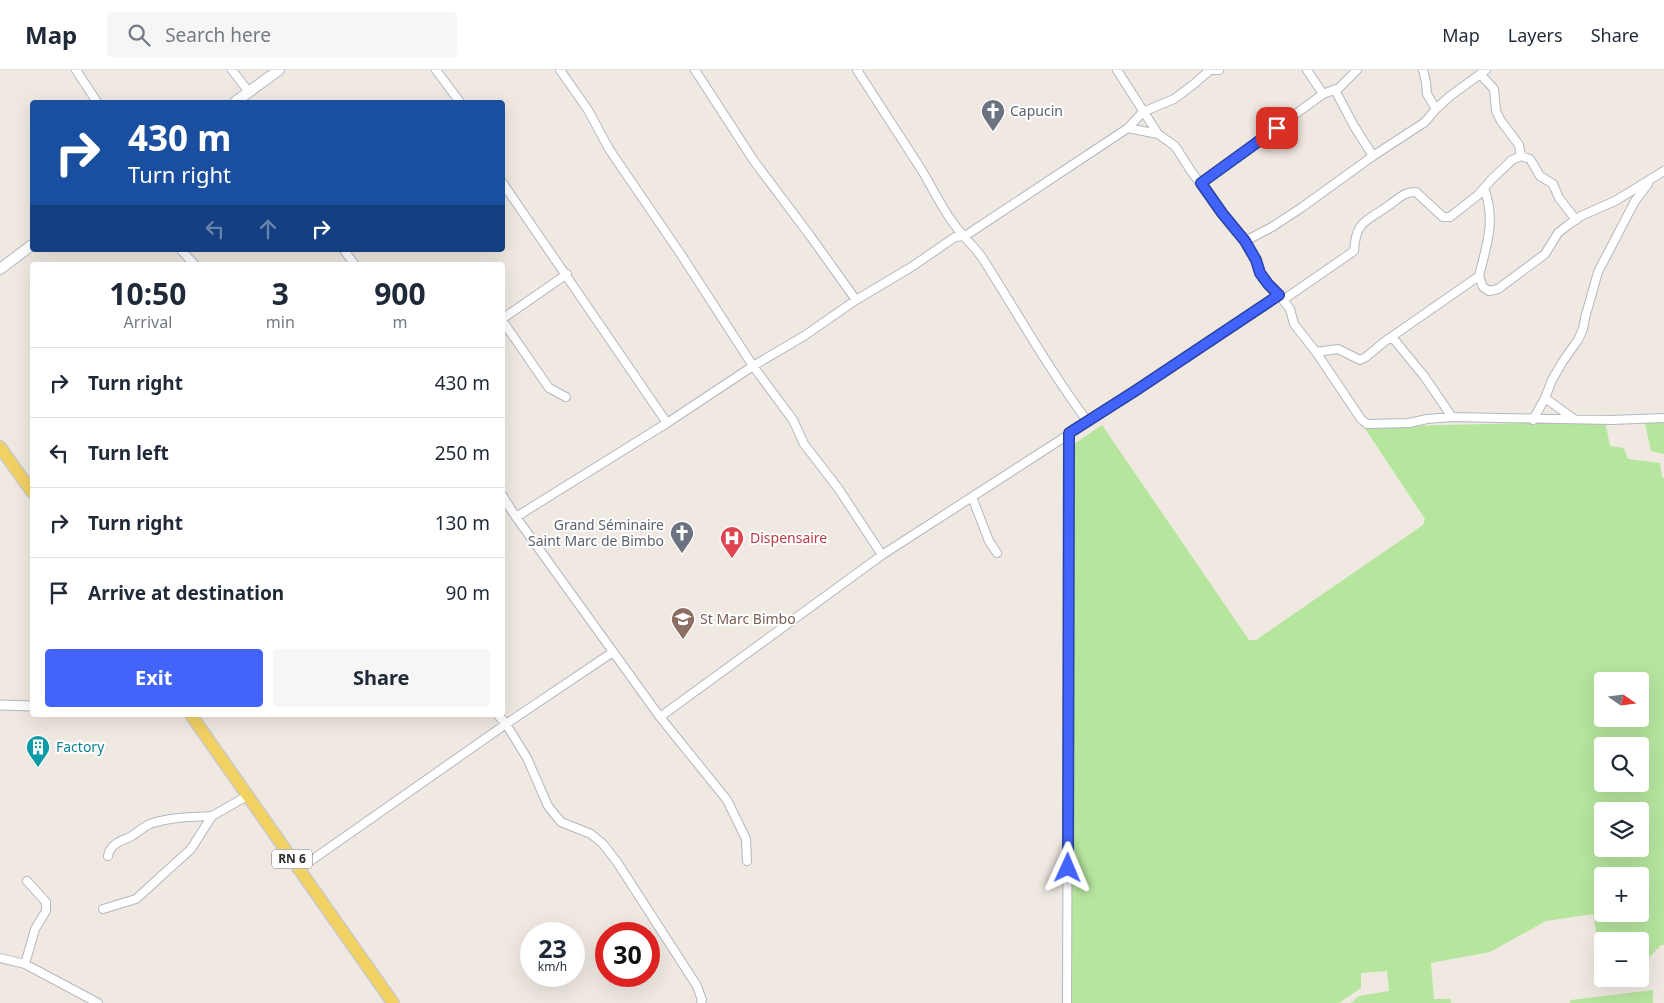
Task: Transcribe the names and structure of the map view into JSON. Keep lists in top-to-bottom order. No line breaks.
{"streets":{"main road":["RN 6"]},"places":{"church":["Capucin","Grand Séminaire Saint Marc de Bimbo"],"hospital":["Dispensaire"],"school or university":["St Marc Bimbo"],"building":["Factory"]},"north":"right","page":{"header":"Map","search":"Search here","nav":["Map","Layers","Share"],"turn":["430 m","Turn right"],"eta":["10:50","Arrival","3","min","900","m"],"list":[{"name":"Turn right","value":"430 m"},{"name":"Turn left","value":"250 m"},{"name":"Turn right","value":"130 m"},{"name":"Arrive at destination","value":"90 m"}],"buttons":["Exit","Share"],"map_buttons":["+","−"],"speed":"23 km/h","limit":"30"}}
